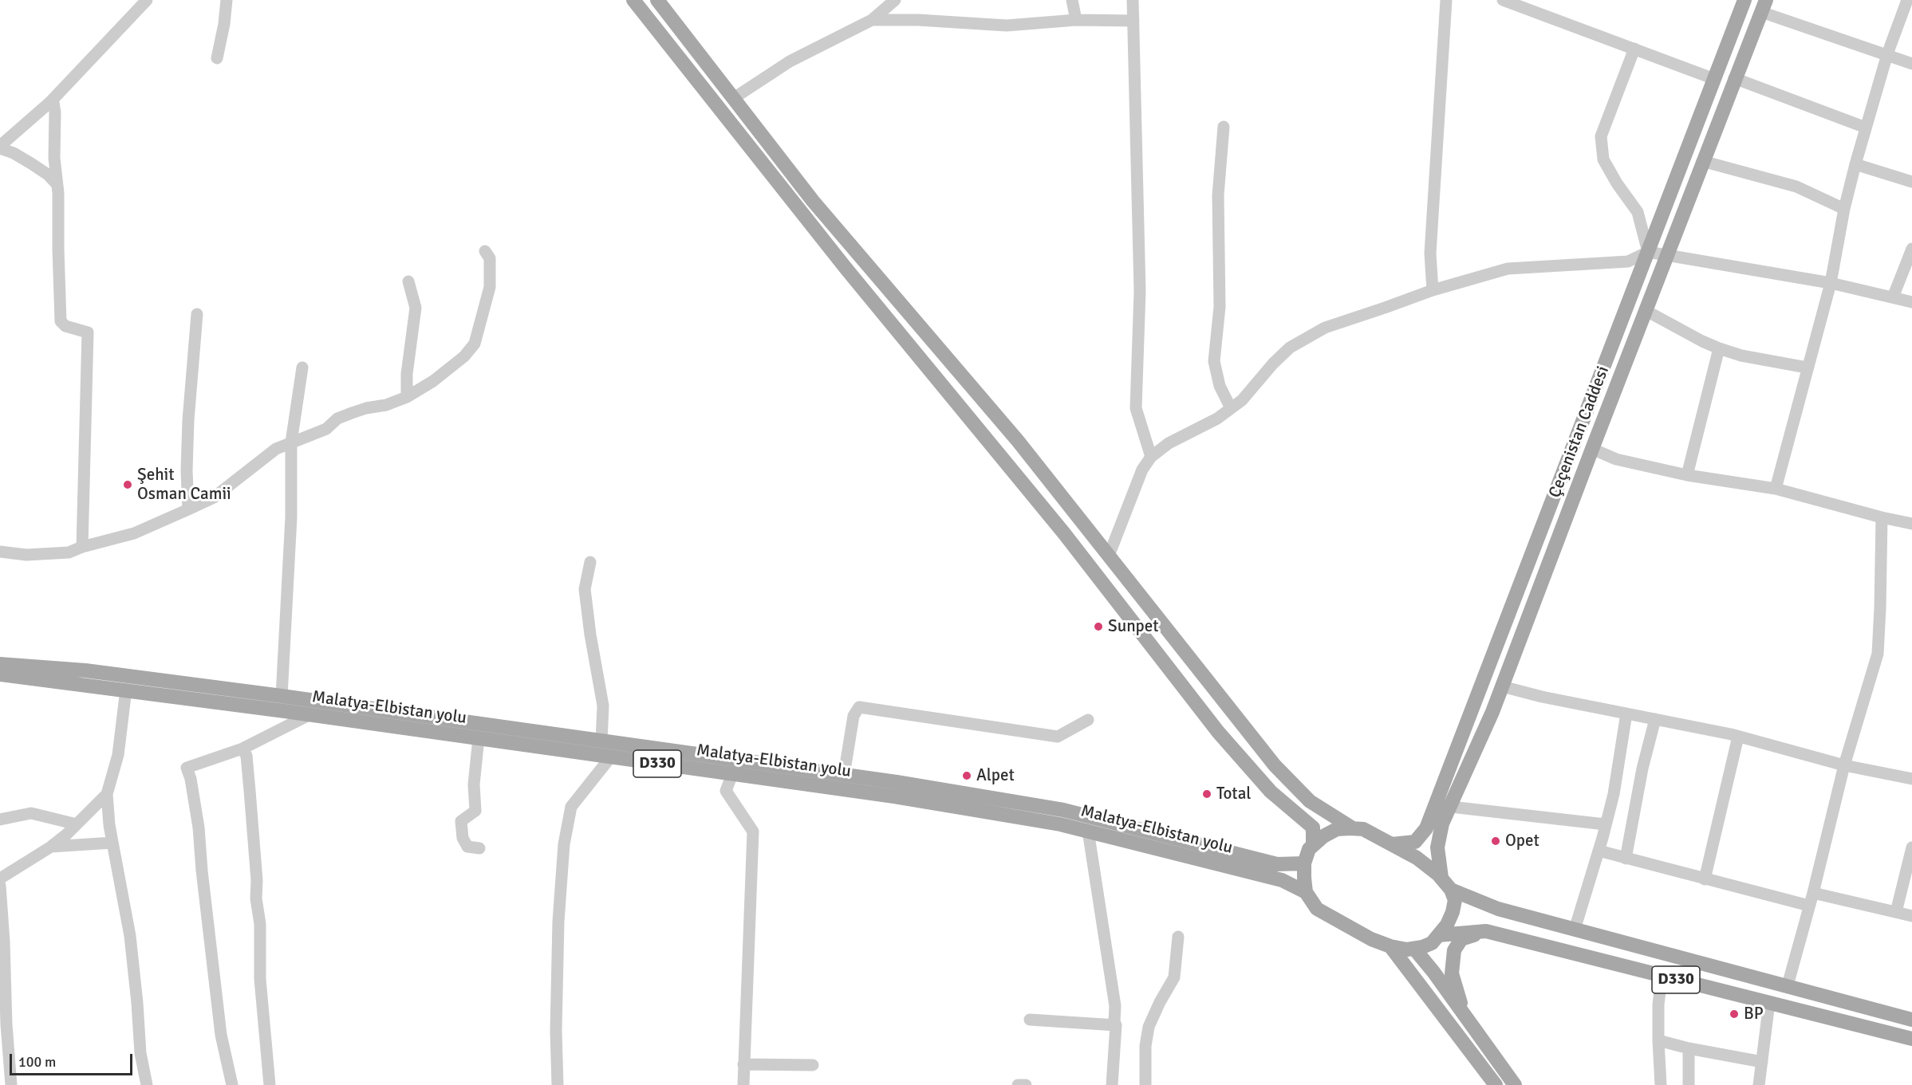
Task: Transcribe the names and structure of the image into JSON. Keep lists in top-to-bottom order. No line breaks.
{"streets":{"main road":["Çeçenistan Caddesi","Malatya-Elbistan yolu","D330"]},"crossings":[["Çeçenistan Caddesi","Malatya-Elbistan yolu"],["Çeçenistan Caddesi","D330"],["Malatya-Elbistan yolu","D330"]],"places":["Şehit Osman Camii","Sunpet","Alpet","Total","Opet","BP"],"scale_bar":"100 m"}
